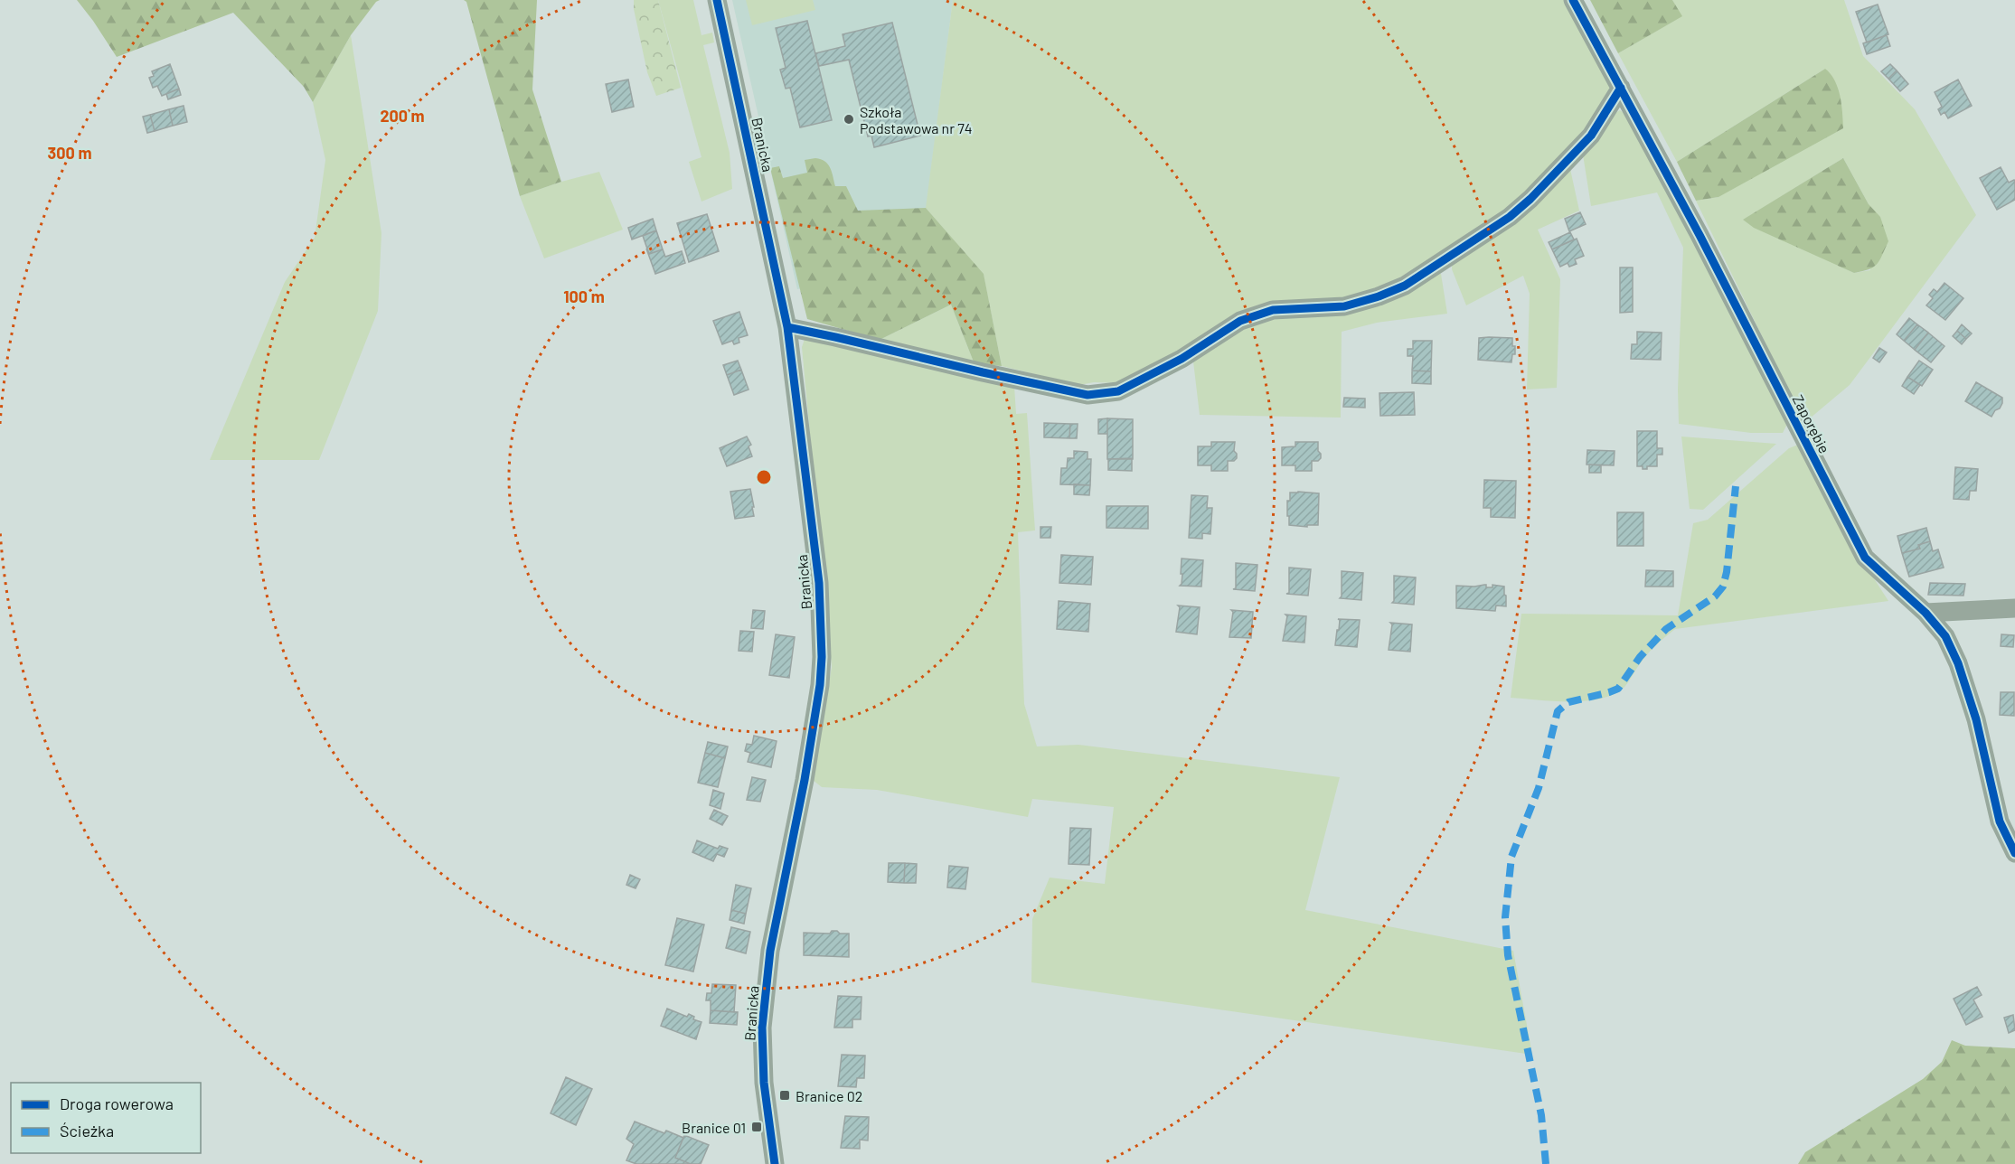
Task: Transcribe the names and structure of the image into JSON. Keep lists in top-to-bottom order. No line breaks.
{"streets":{"street":["Branicka","Zaporębie"]},"places":{"other":["Szkoła Podstawowa nr 74"],"transit":["Branice 02","Branice 01"]},"legend":["Droga rowerowa","Ścieżka"],"rings":["200 m","300 m","100 m"]}
